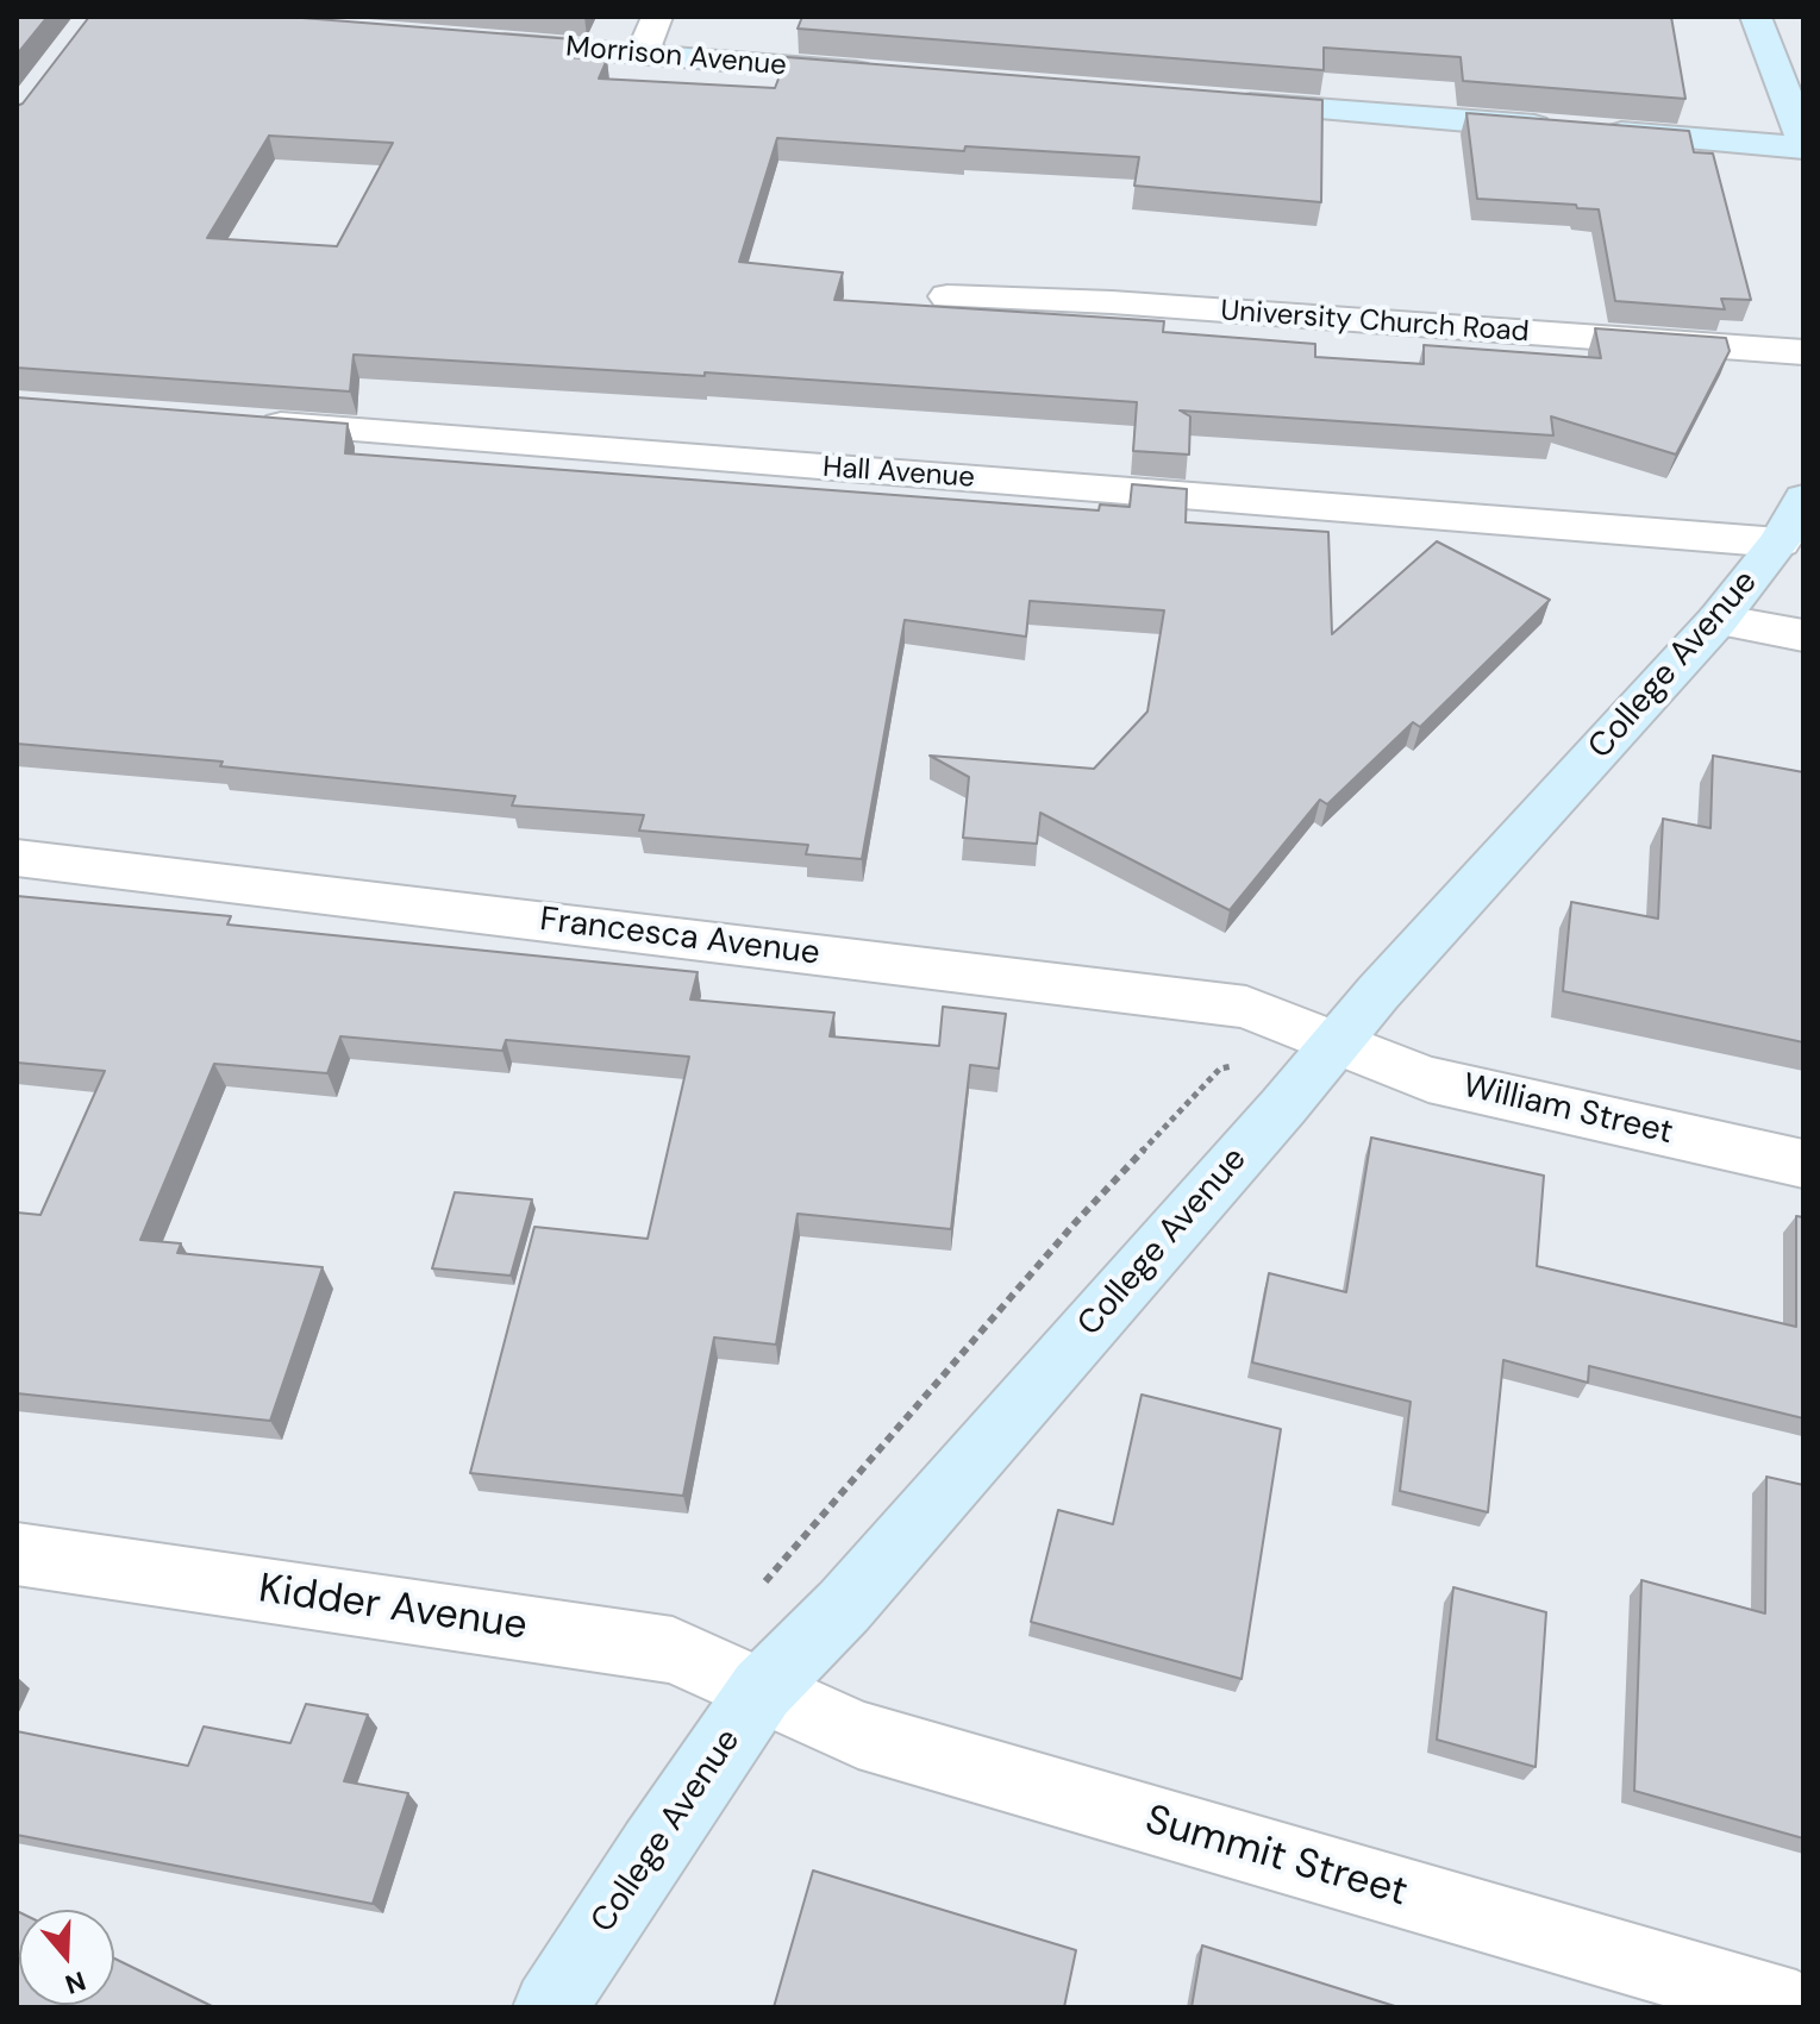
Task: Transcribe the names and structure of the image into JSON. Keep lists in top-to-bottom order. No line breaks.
{"streets":{"main road":["Morrison Avenue","College Avenue"],"street":["University Church Road","Hall Avenue","Francesca Avenue","William Street","Kidder Avenue","Summit Street"]},"crossings":[["Hall Avenue","College Avenue"],["College Avenue","Francesca Avenue"],["College Avenue","William Street"],["College Avenue","Kidder Avenue"],["College Avenue","Summit Street"],["Francesca Avenue","William Street"],["Kidder Avenue","Summit Street"]],"north":"bottom"}
